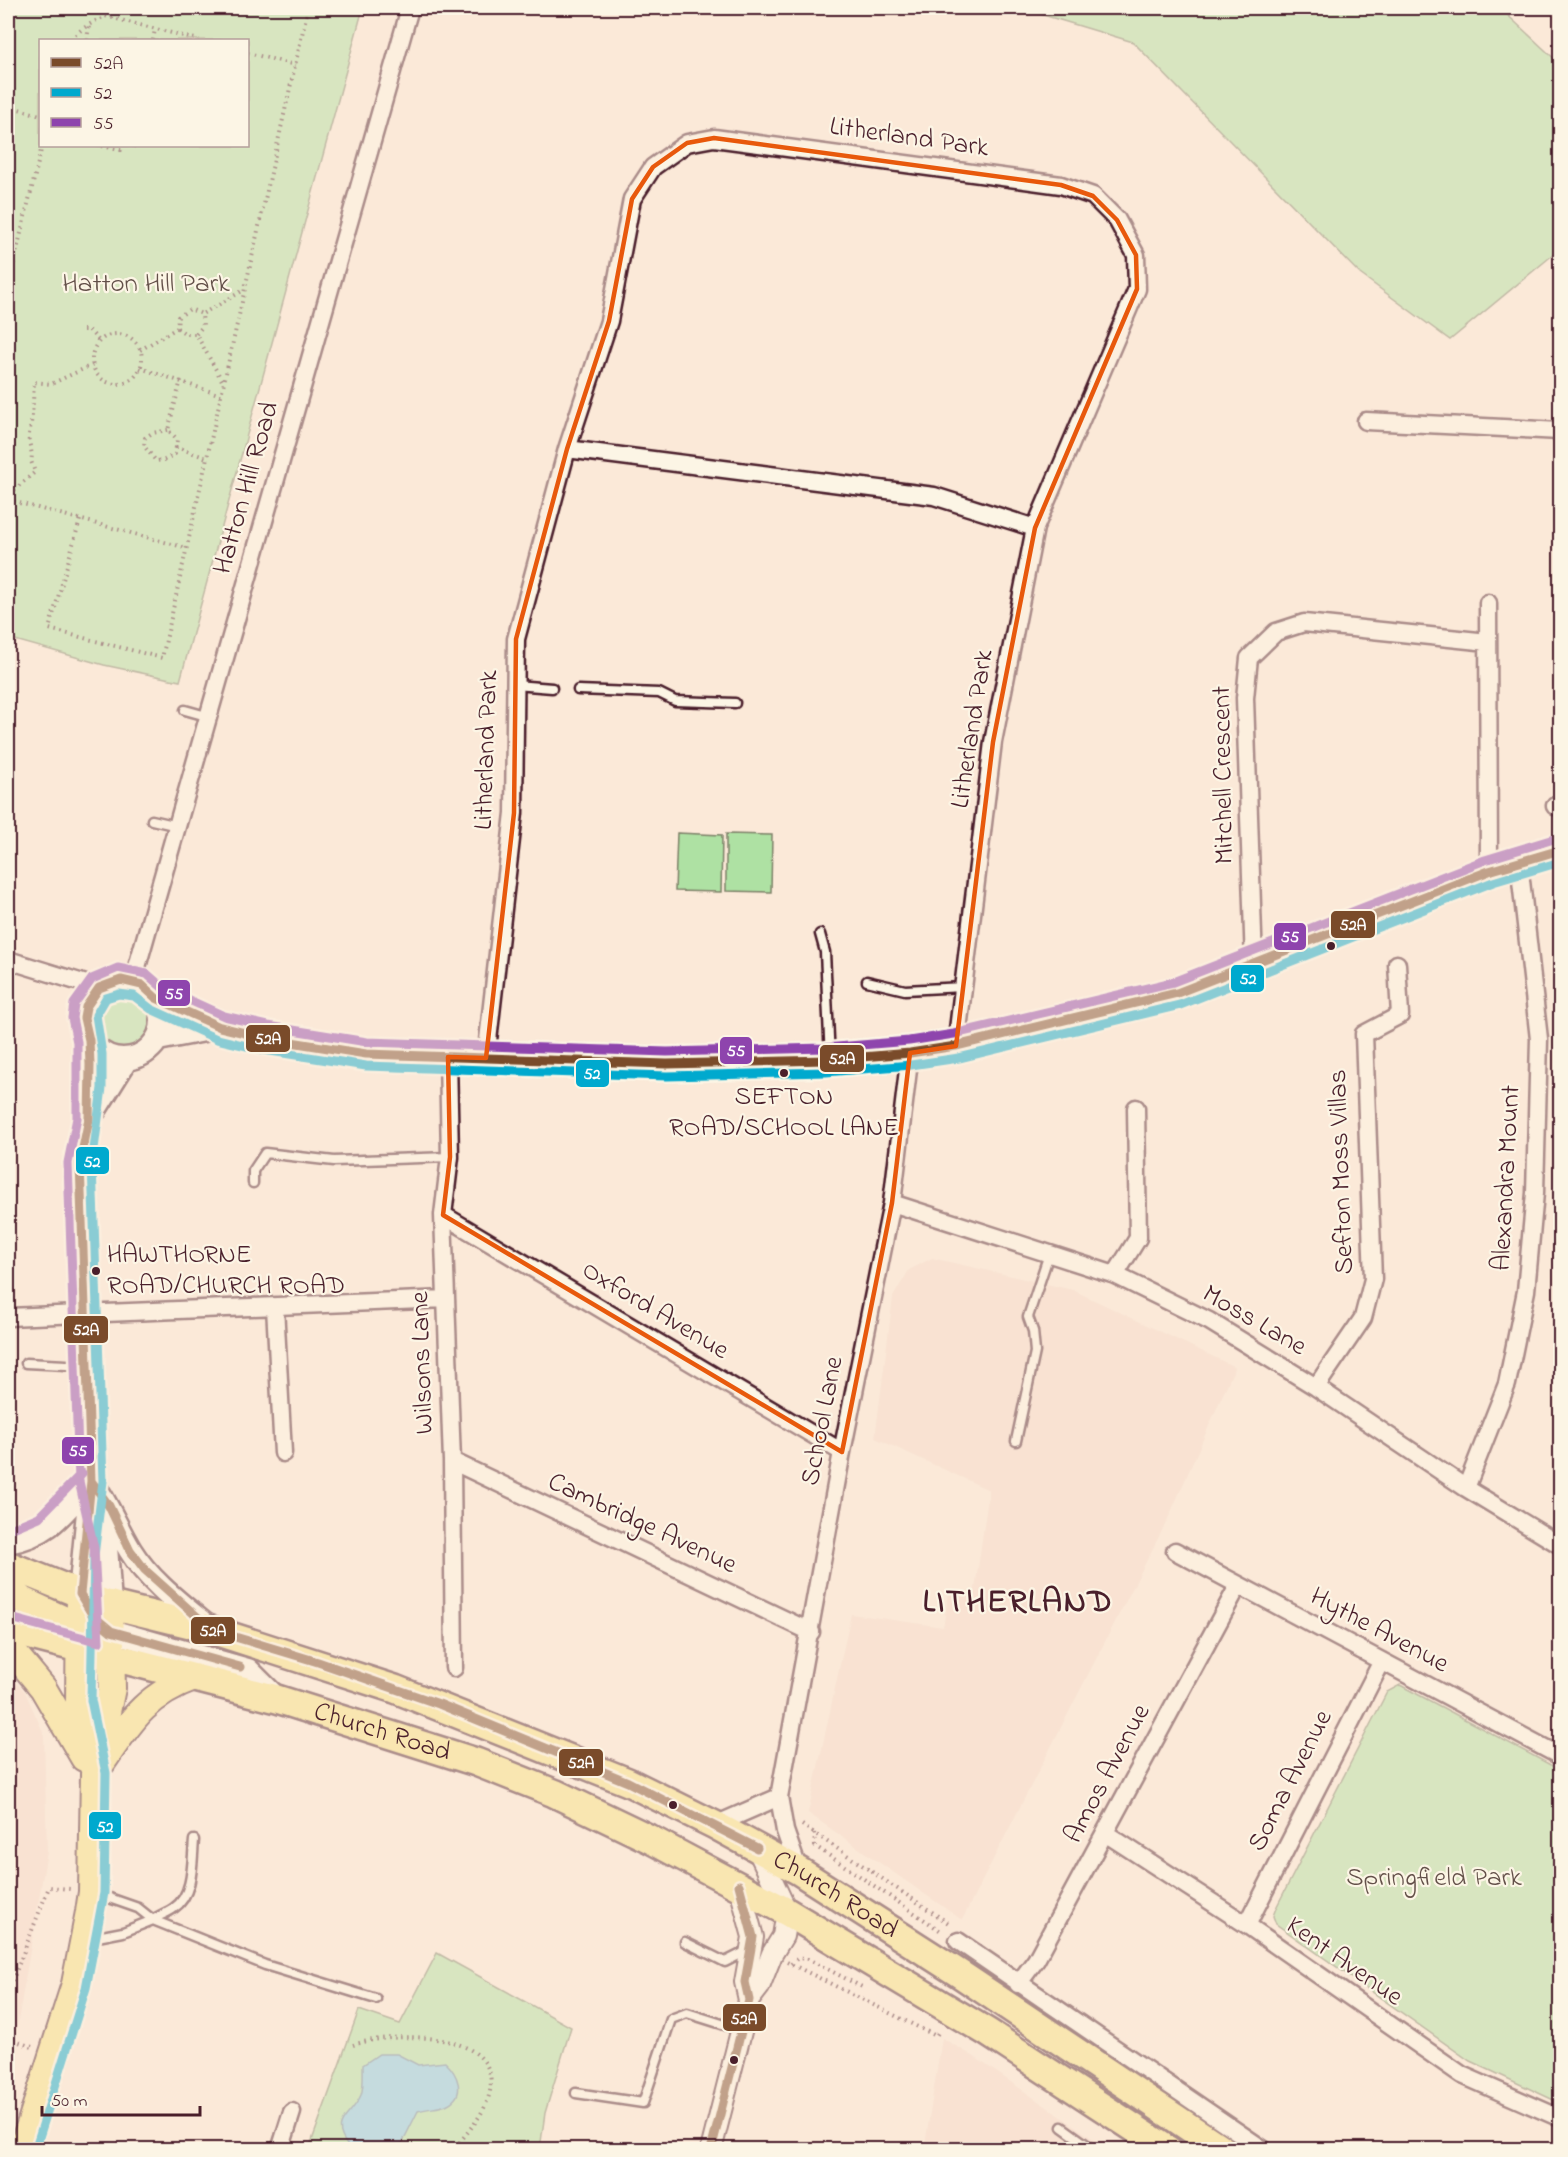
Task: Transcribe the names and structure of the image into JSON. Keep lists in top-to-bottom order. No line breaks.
{"streets":{"highway":["Church Road"],"street":["Litherland Park","Hatton Hill Road","Mitchell Crescent","Sefton Moss Villas","Alexandra Mount","Oxford Avenue","Moss Lane","Wilsons Lane","School Lane","Cambridge Avenue","Hythe Avenue","Amos Avenue","Soma Avenue","Kent Avenue"]},"crossings":[["Sefton Moss Villas","Moss Lane"],["Alexandra Mount","Moss Lane"],["Oxford Avenue","Wilsons Lane"],["Oxford Avenue","School Lane"],["Moss Lane","School Lane"],["Wilsons Lane","Cambridge Avenue"],["School Lane","Cambridge Avenue"],["School Lane","Church Road"],["Hythe Avenue","Amos Avenue"],["Hythe Avenue","Soma Avenue"],["Amos Avenue","Kent Avenue"],["Soma Avenue","Kent Avenue"]],"districts":["LITHERLAND"],"parks":["Hatton Hill Park","Springfield Park"],"places":["SEFTON ROAD/SCHOOL LANE","HAWTHORNE ROAD/CHURCH ROAD"],"lines":["transit line 55","transit line 52A","transit line 52"],"legend":["52A","52","55"],"scale_bar":"50 m"}
